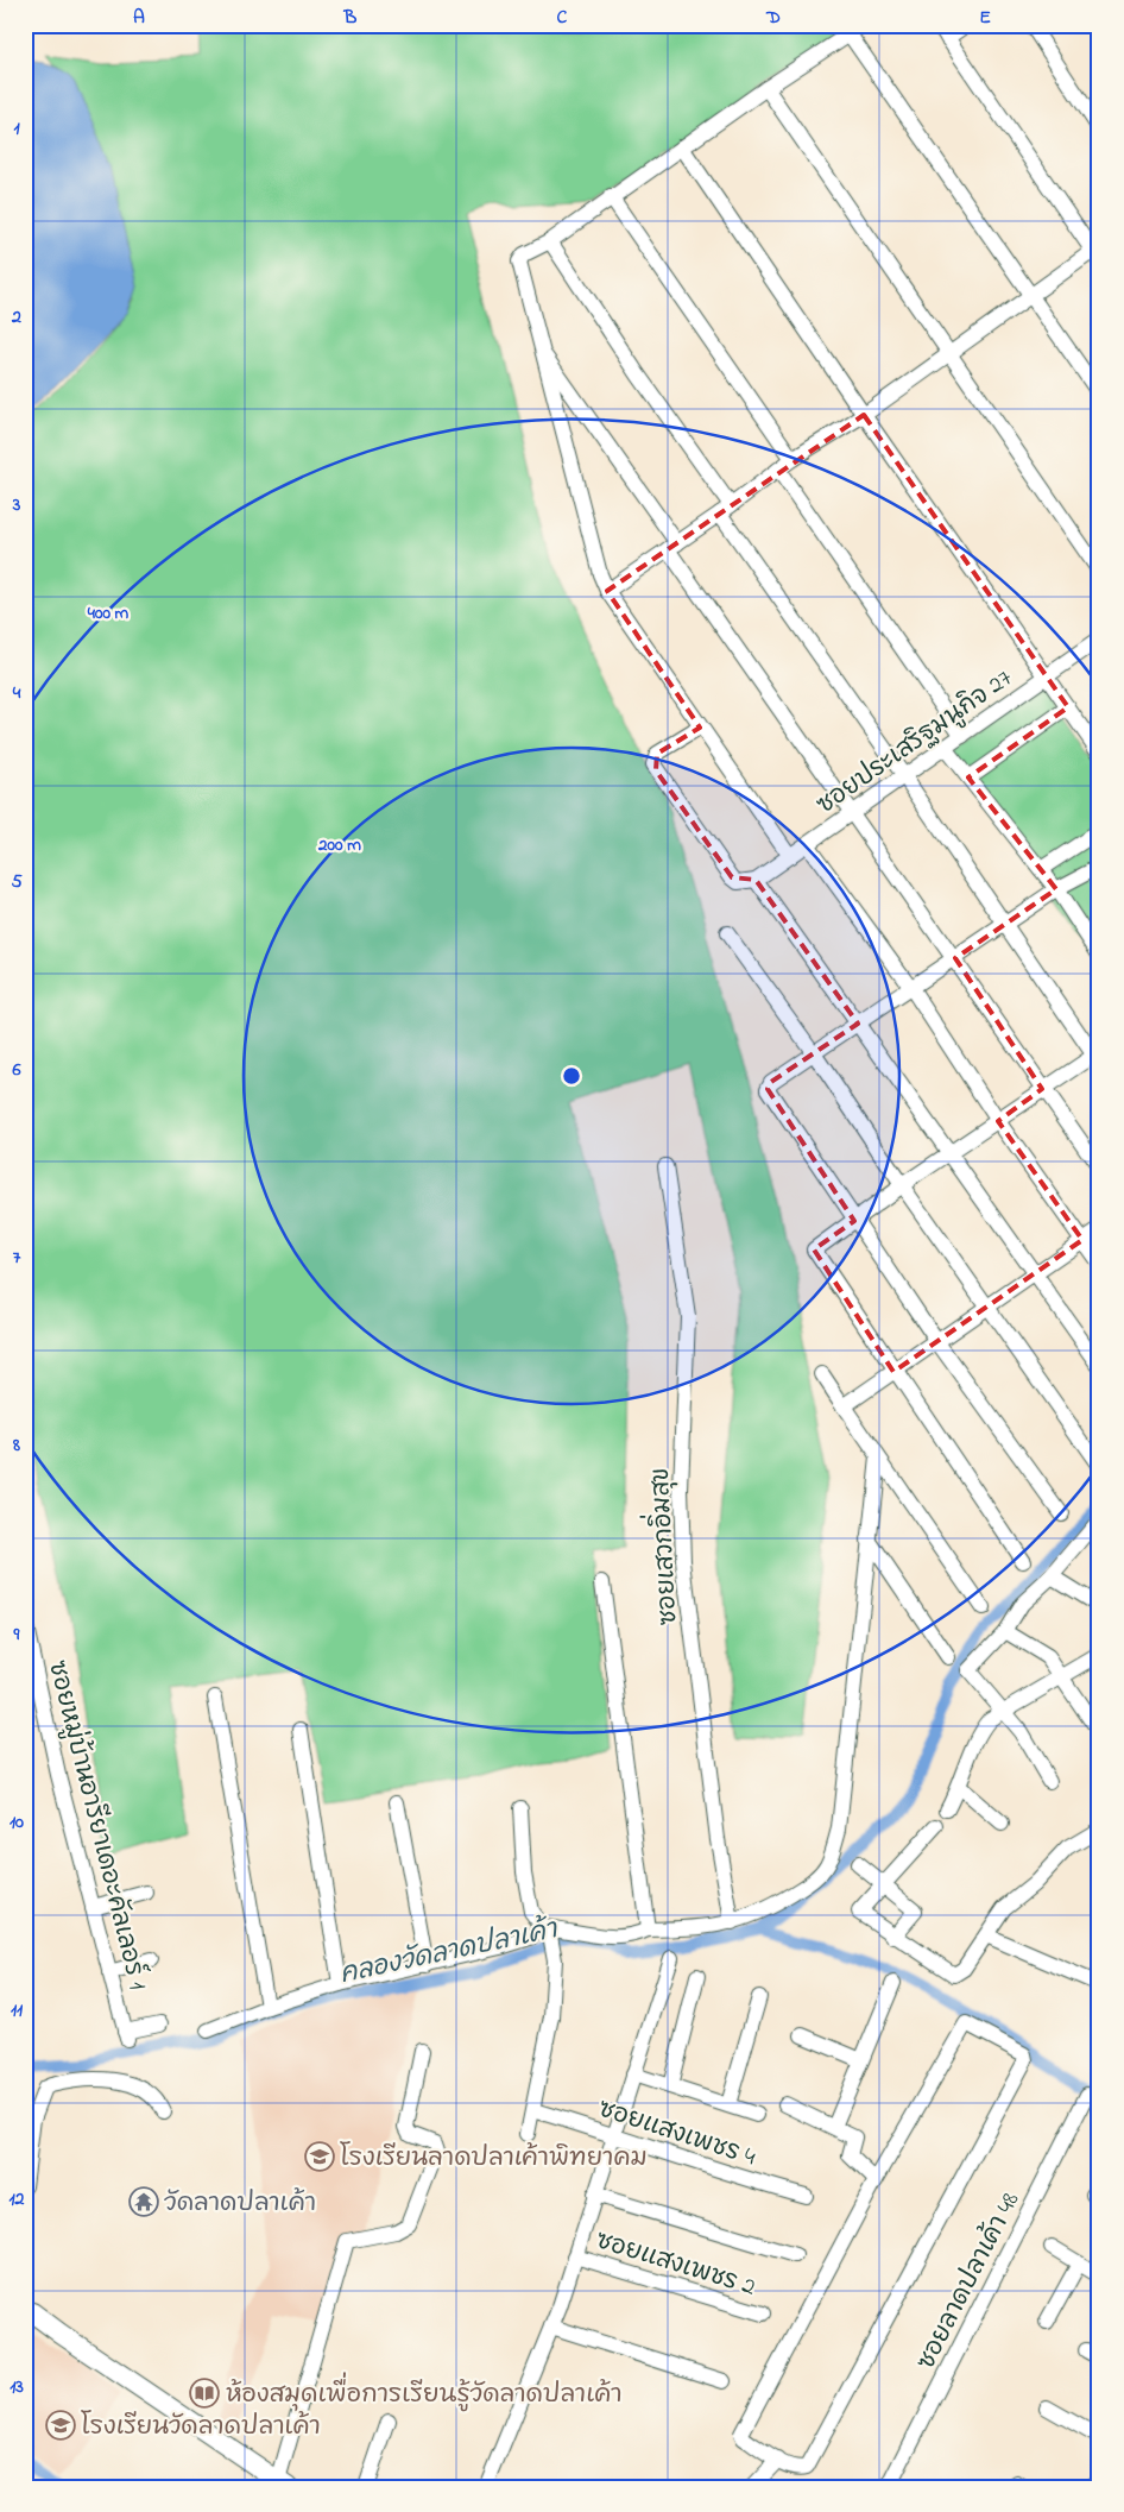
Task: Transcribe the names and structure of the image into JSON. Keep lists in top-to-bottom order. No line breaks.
{"streets":{"street":["ซอยประเสริฐมนูกิจ 27","ซอยเสวกอิ่มสุข","ซอยหมู่บ้านอารียาเดอะคัลเลอร์ 1","ซอยแสงเพชร 4","ซอยแสงเพชร 2","ซอยลาดปลาเค้า 48"]},"water":["คลองวัดลาดปลาเค้า"],"places":{"school or university":["โรงเรียนลาดปลาเค้าพิทยาคม","โรงเรียนวัดลาดปลาเค้า"],"temple":["วัดลาดปลาเค้า"],"library":["ห้องสมุดเพื่อการเรียนรู้วัดลาดปลาเค้า"]},"grid":{"columns":["A","B","C","D","E"],"rows":["1","2","3","4","5","6","7","8","9","10","11","12","13"]},"rings":["400 m","200 m"]}
